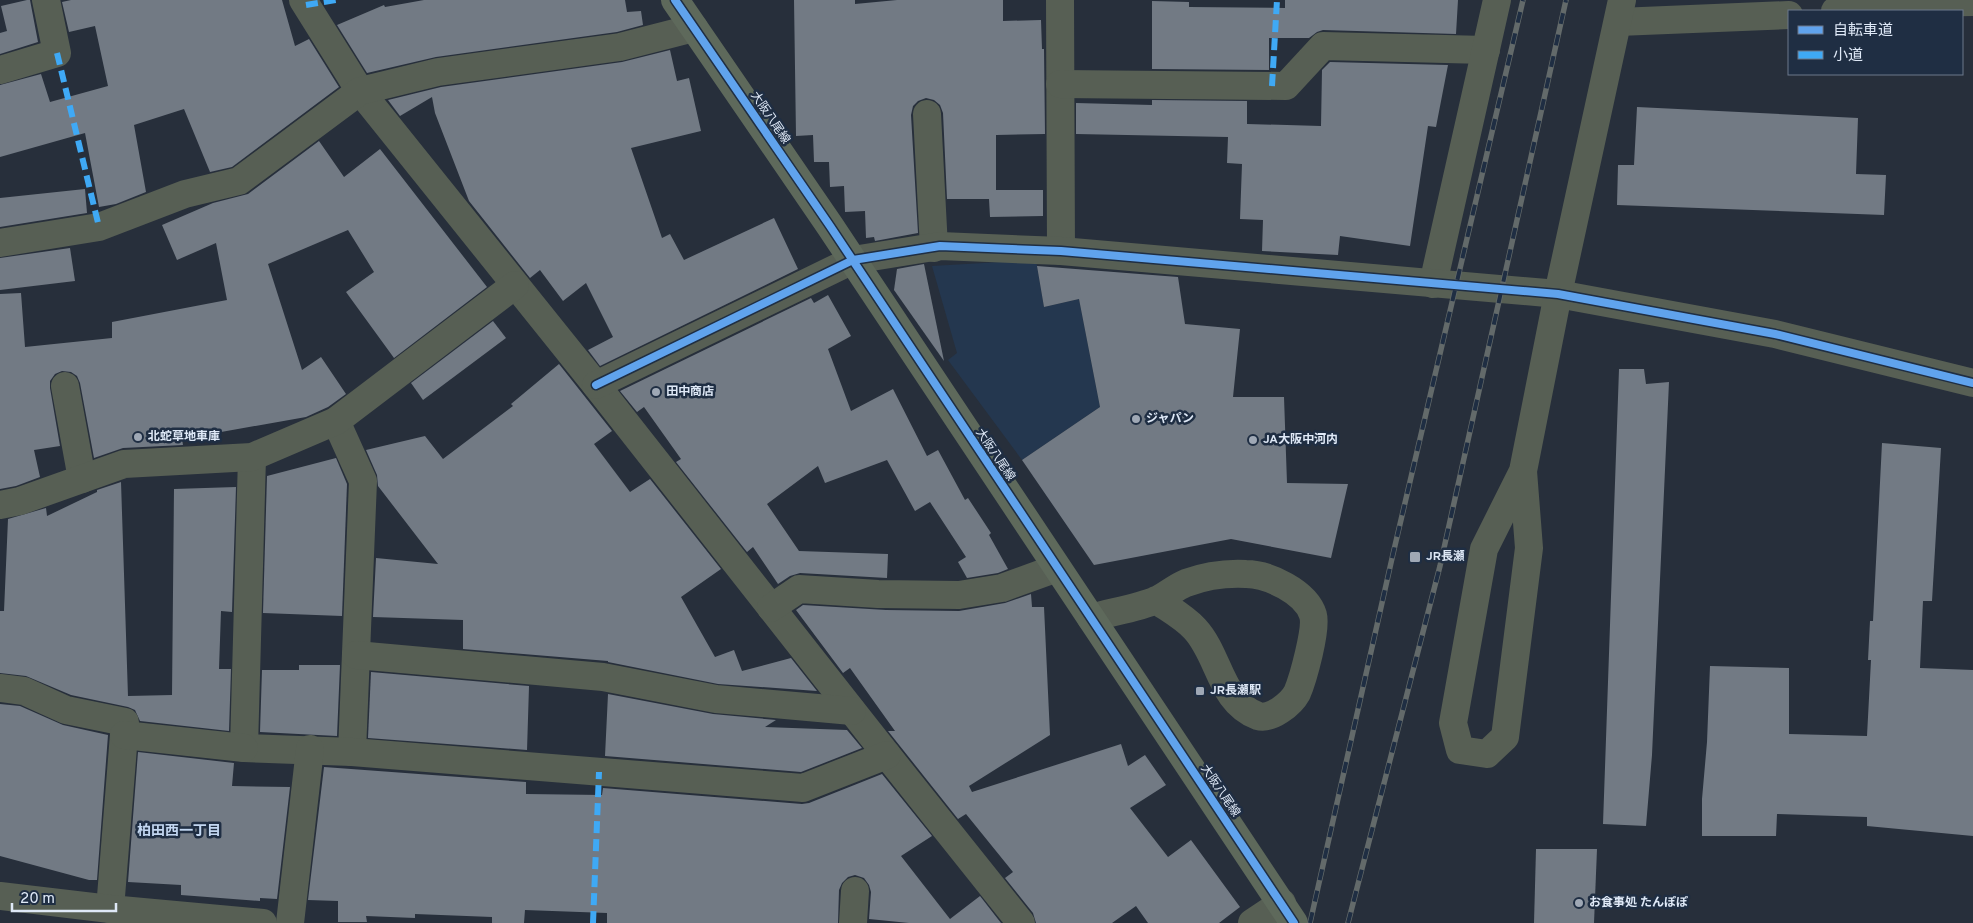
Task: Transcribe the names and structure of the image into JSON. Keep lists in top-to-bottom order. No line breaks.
{"streets":{"main road":["大阪八尾線"]},"districts":["柏田西一丁目"],"places":{"other":["田中商店","ジャパン","北蛇草地車庫","JA大阪中河内","お食事処 たんぽぽ"],"transit":["JR長瀬","JR長瀬駅"]},"legend":["自転車道","小道"],"scale_bar":"20 m"}
